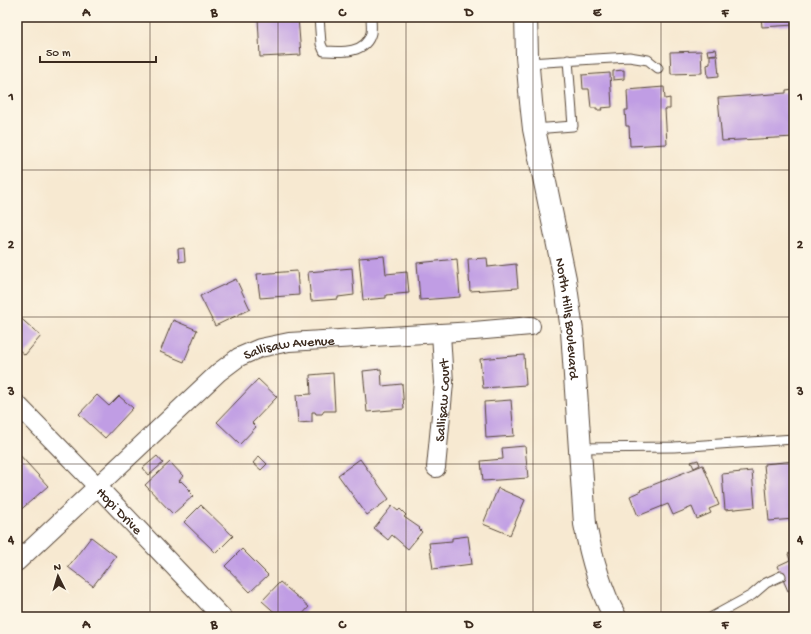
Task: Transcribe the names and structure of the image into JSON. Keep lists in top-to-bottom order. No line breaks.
{"streets":{"street":["North Hills Boulevard","Sallisaw Avenue","Sallisaw Court","Hopi Drive"]},"crossings":[["Sallisaw Avenue","Sallisaw Court"],["Sallisaw Avenue","Hopi Drive"]],"scale_bar":"50 m","north":"top","grid":{"columns":["A","B","C","D","E","F"],"rows":["1","2","3","4"]}}
